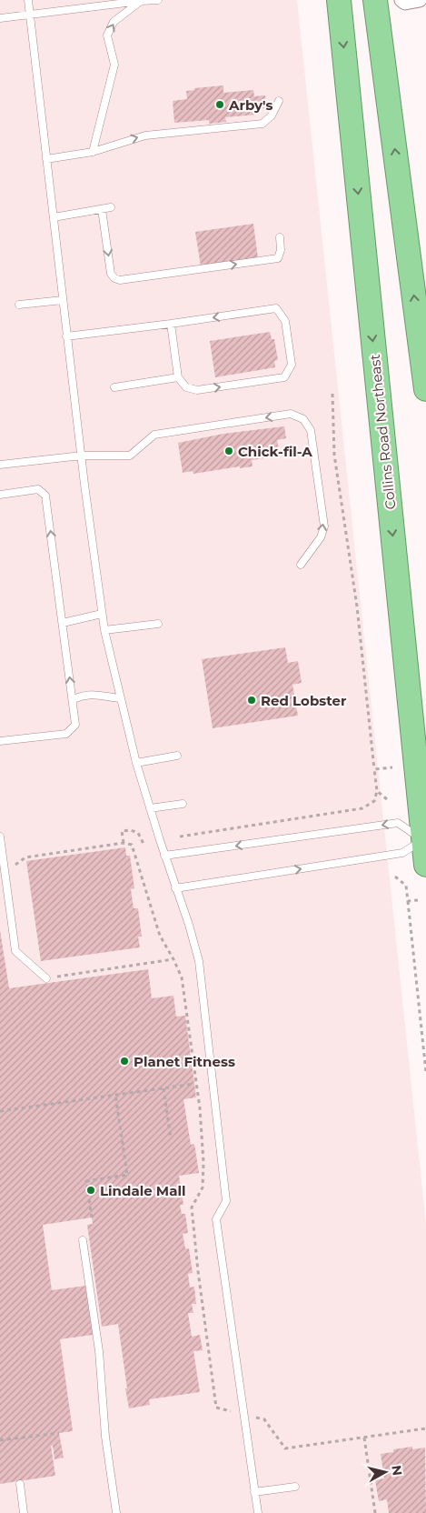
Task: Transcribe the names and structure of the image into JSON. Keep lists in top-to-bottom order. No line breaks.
{"streets":{"highway":["Collins Road Northeast"]},"places":["Arby's","Chick-fil-A","Red Lobster","Planet Fitness","Lindale Mall"],"north":"right"}
